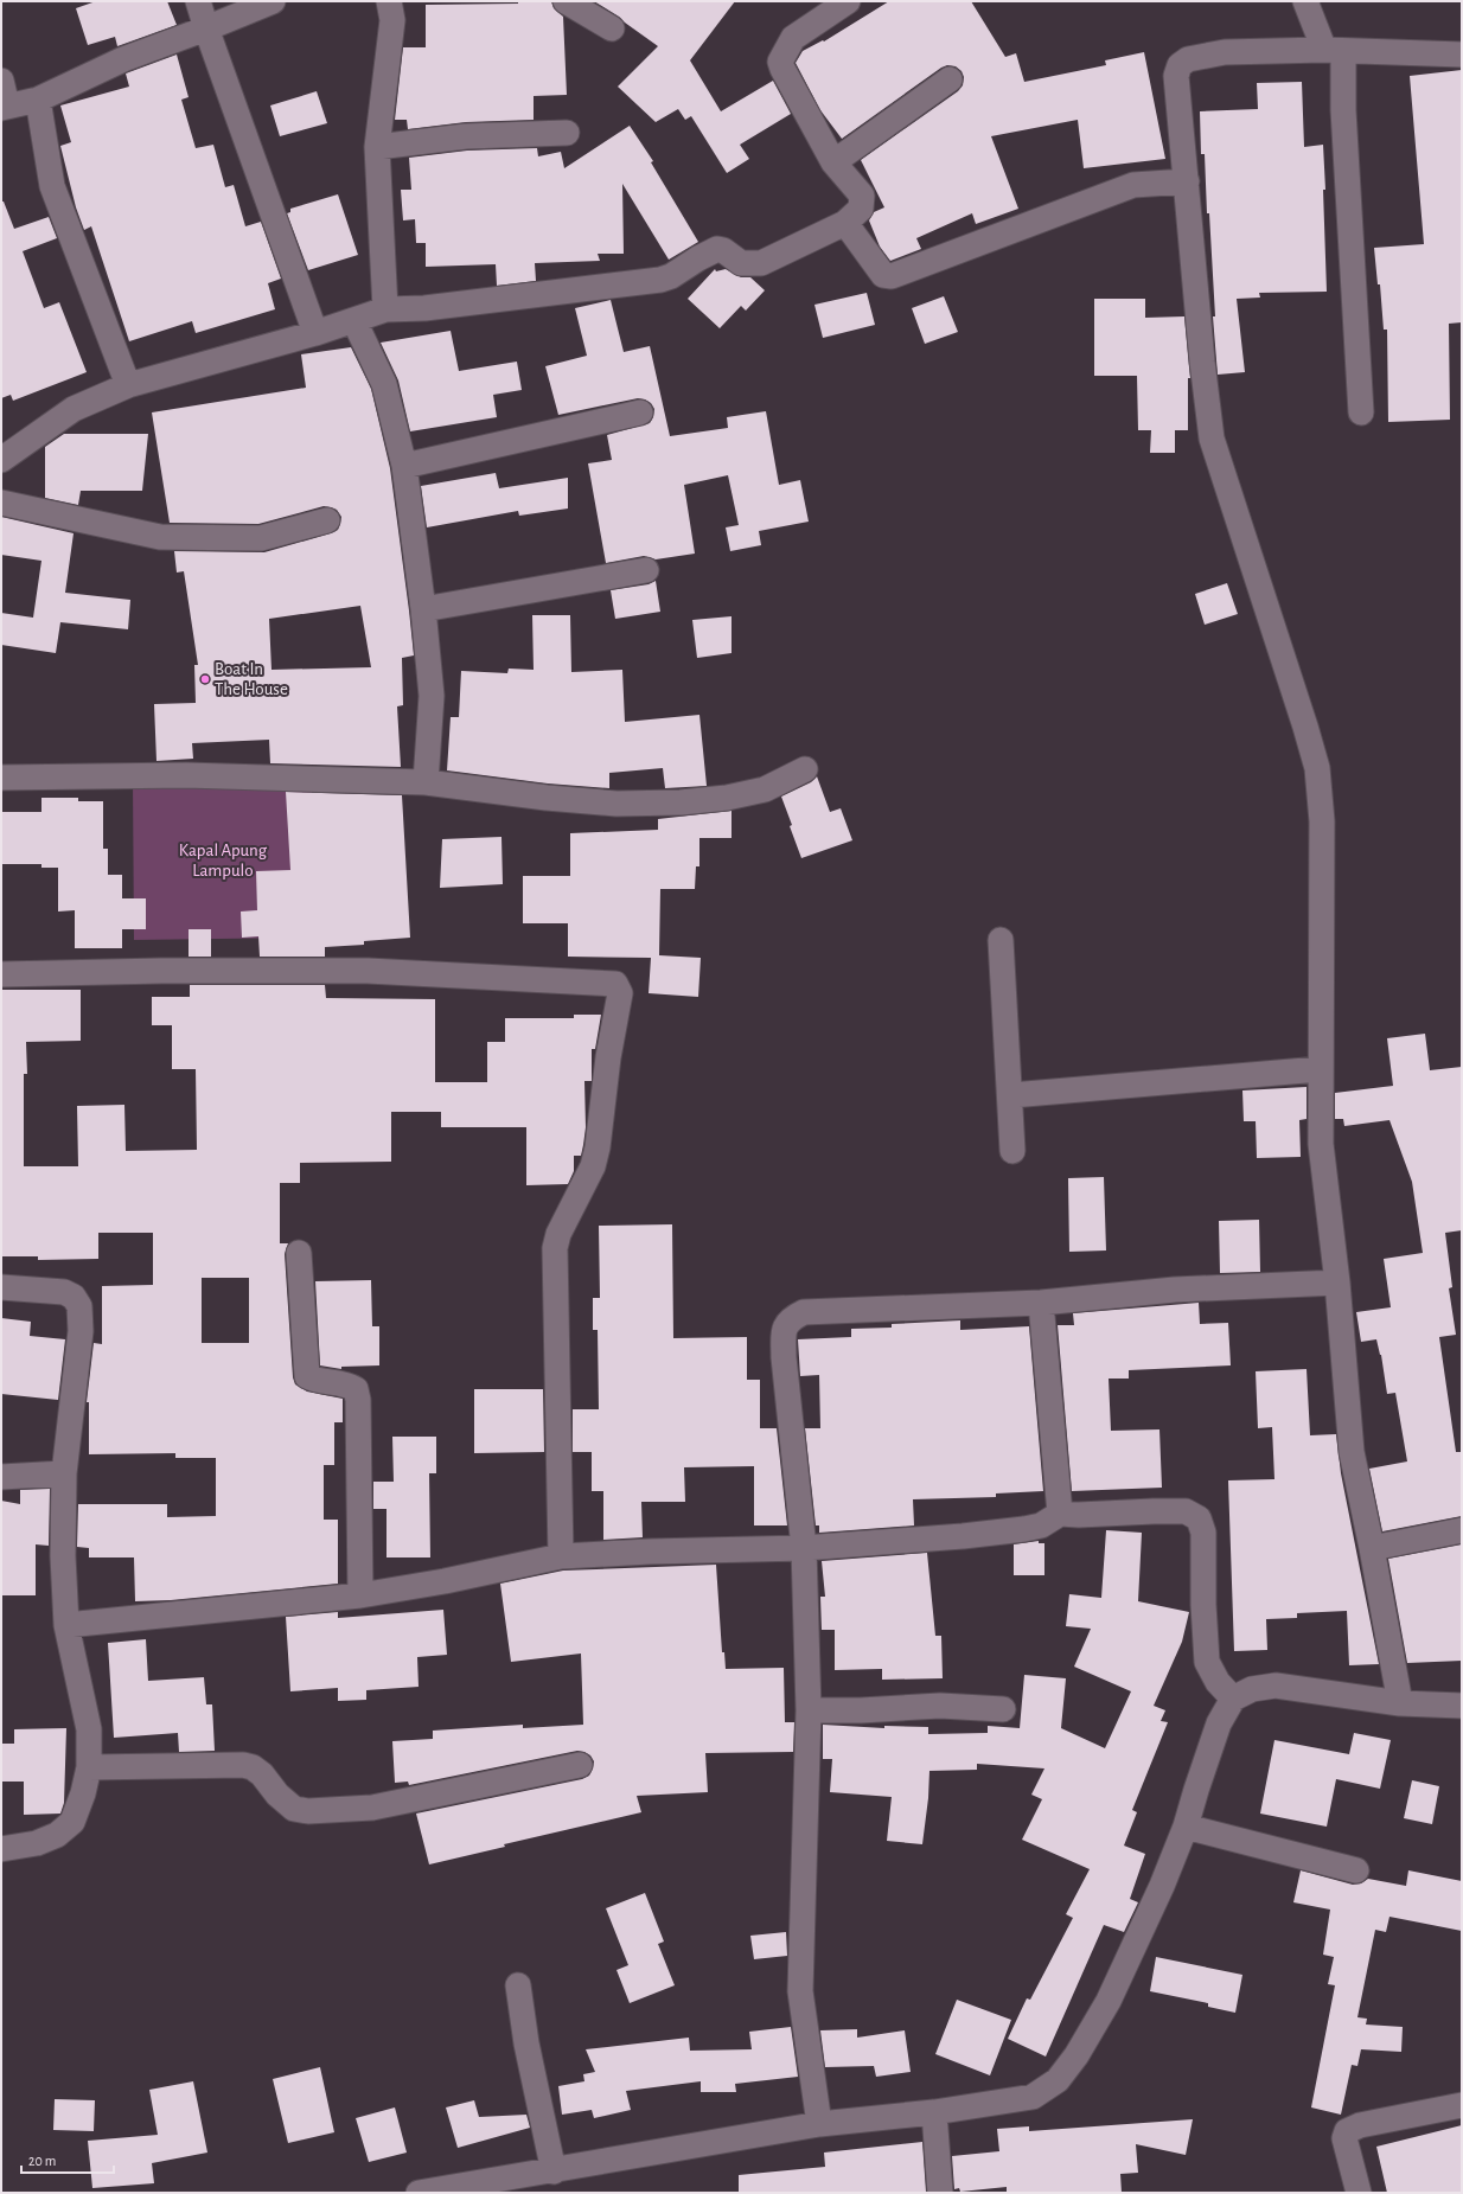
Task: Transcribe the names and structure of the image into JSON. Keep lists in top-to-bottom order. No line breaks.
{"parks":["Kapal Apung Lampulo"],"places":["Boat In The House"],"scale_bar":"20 m"}
